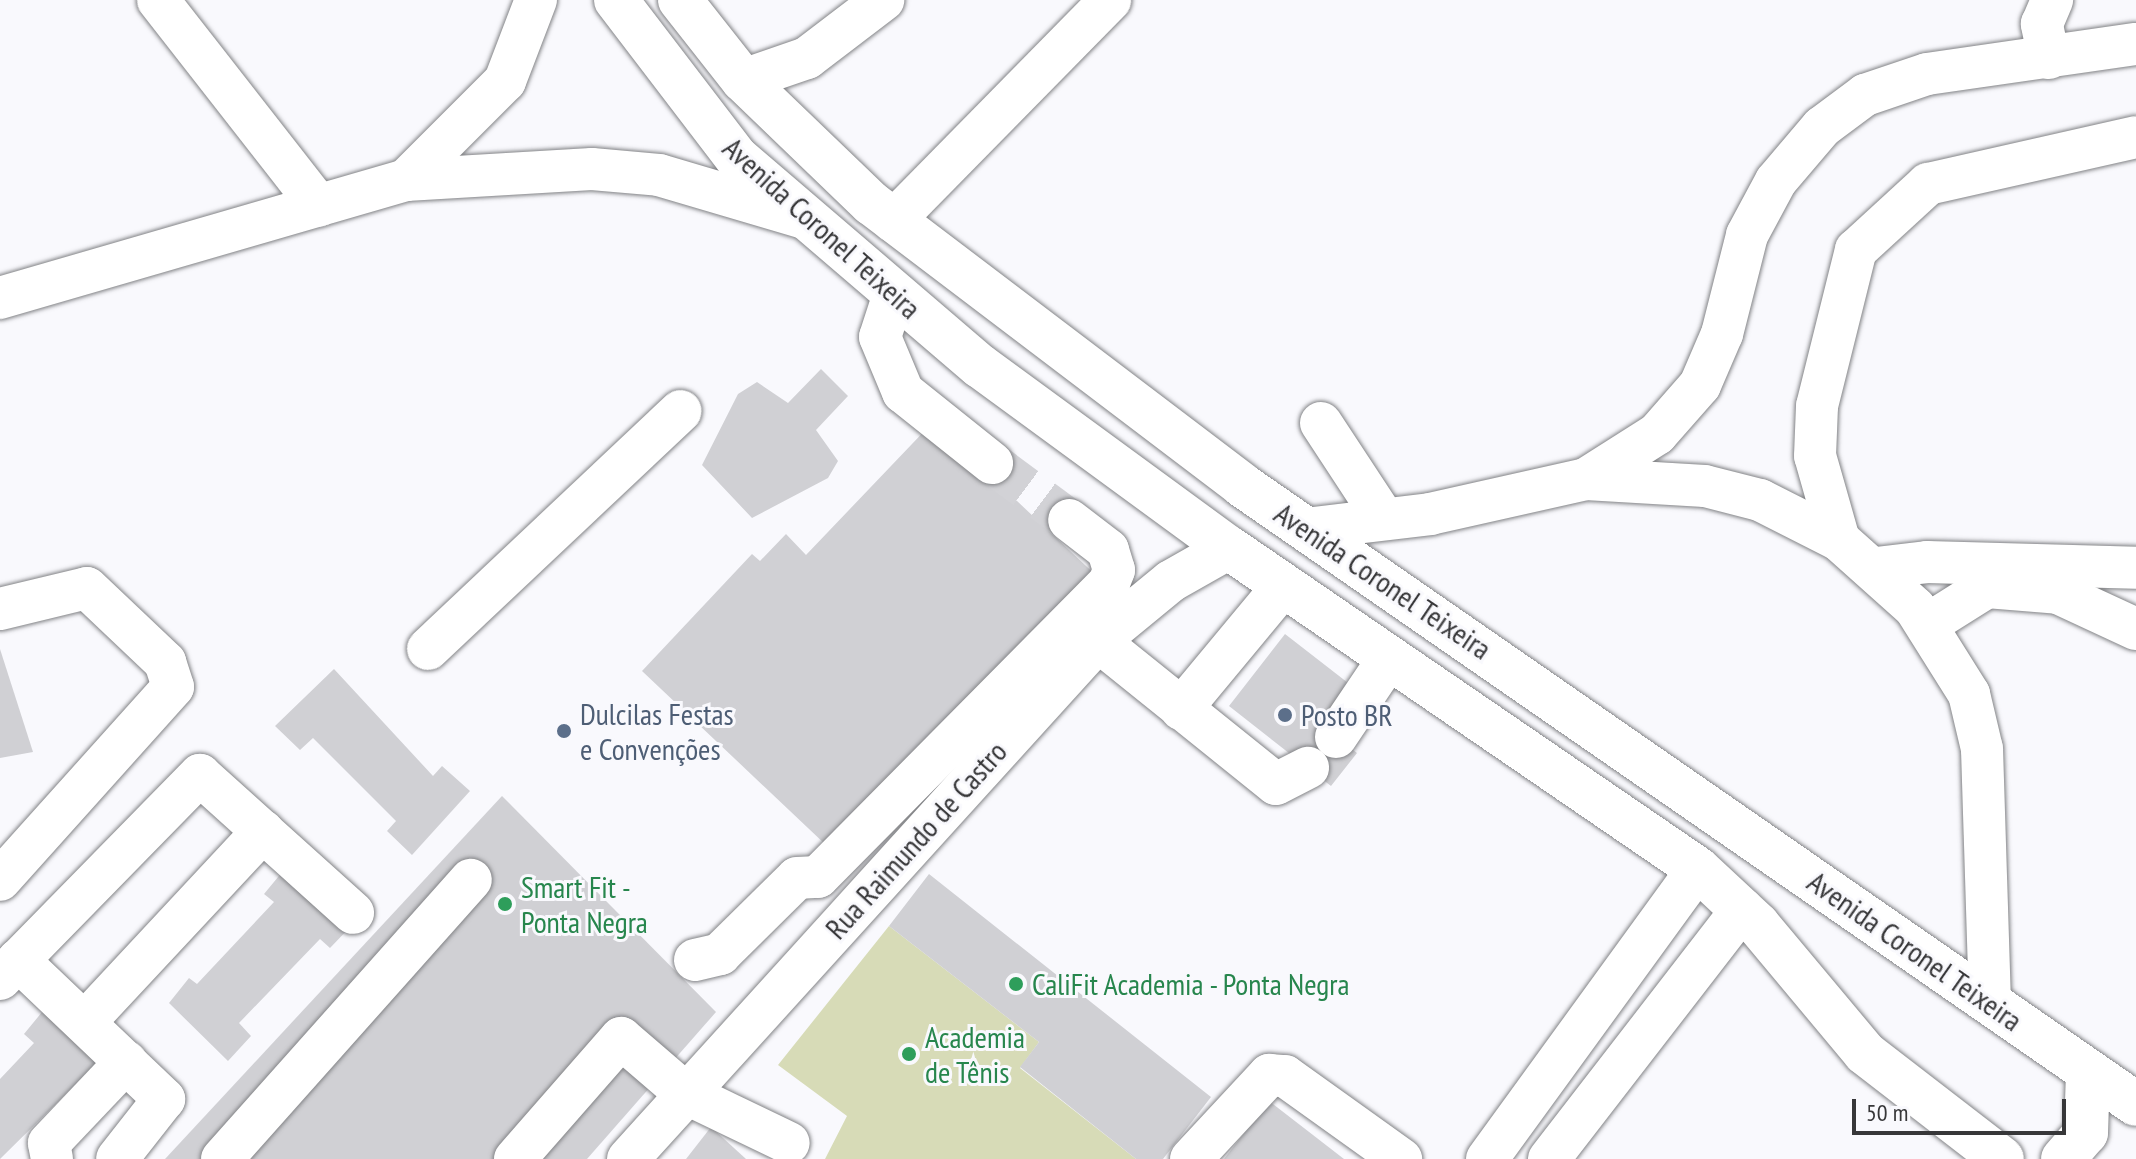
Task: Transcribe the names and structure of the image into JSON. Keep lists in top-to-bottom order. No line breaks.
{"streets":{"highway":["Avenida Coronel Teixeira"],"street":["Rua Raimundo de Castro"]},"crossings":[["Avenida Coronel Teixeira","Rua Raimundo de Castro"]],"places":["Posto BR","Dulcilas Festas e Convenções","Smart Fit - Ponta Negra","CaliFit Academia - Ponta Negra","Academia de Tênis"],"scale_bar":"50 m"}
